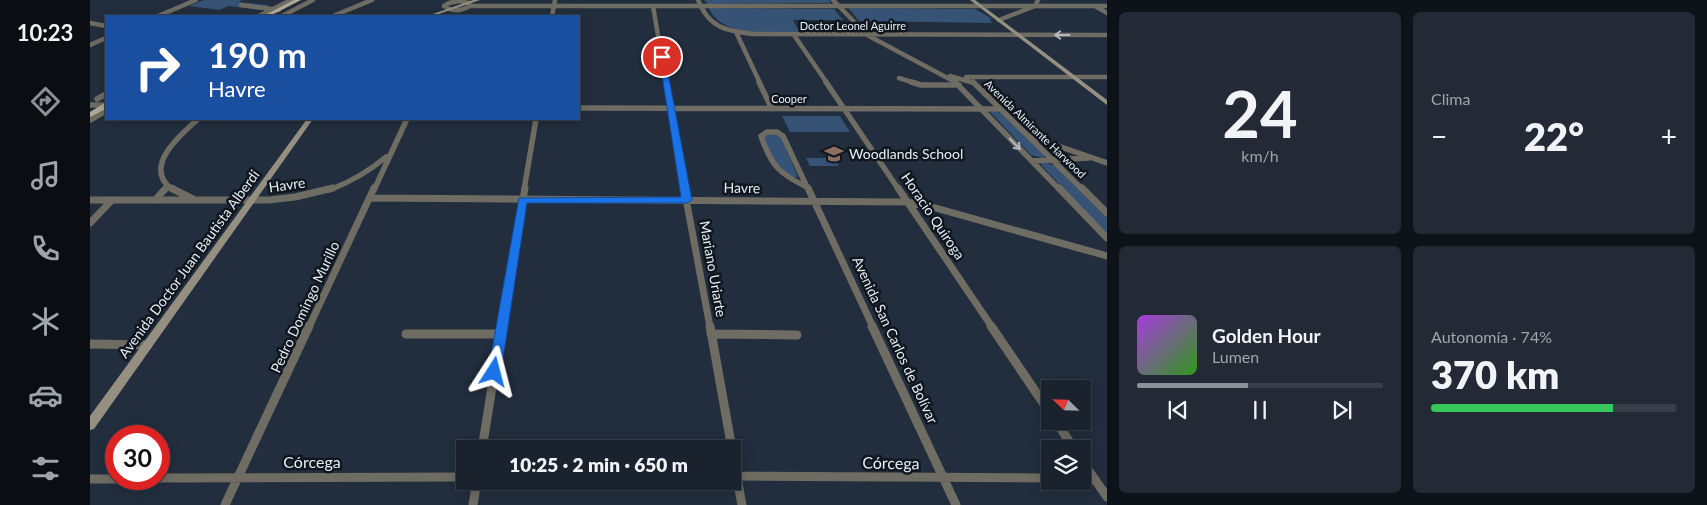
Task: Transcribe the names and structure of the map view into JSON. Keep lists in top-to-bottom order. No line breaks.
{"streets":{"street":["Doctor Leonel Aguirre","Cooper","Avenida Almirante Harwood","Havre","Horacio Quiroga","Avenida Doctor Juan Bautista Alberdi","Mariano Uriarte","Pedro Domingo Murillo","Avenida San Carlos de Bolívar","Córcega"]},"crossings":[["Doctor Leonel Aguirre","Avenida Almirante Harwood"],["Doctor Leonel Aguirre","Horacio Quiroga"],["Cooper","Avenida Almirante Harwood"],["Cooper","Horacio Quiroga"],["Cooper","Mariano Uriarte"],["Havre","Horacio Quiroga"],["Havre","Avenida Doctor Juan Bautista Alberdi"],["Havre","Mariano Uriarte"],["Havre","Pedro Domingo Murillo"],["Havre","Avenida San Carlos de Bolívar"],["Pedro Domingo Murillo","Córcega"],["Avenida San Carlos de Bolívar","Córcega"]],"places":{"school or university":["Woodlands School"]},"north":"top left","page":{"tabs":"10:23","tile":[["24","km/h"],"Clima",["Autonomía · 74%","370 km"]],"turn":["190 m","Havre"],"heat":["−","22°","+"],"song":["Golden Hour","Lumen"],"limit":"30","trip":"10:25 · 2 min · 650 m"}}
